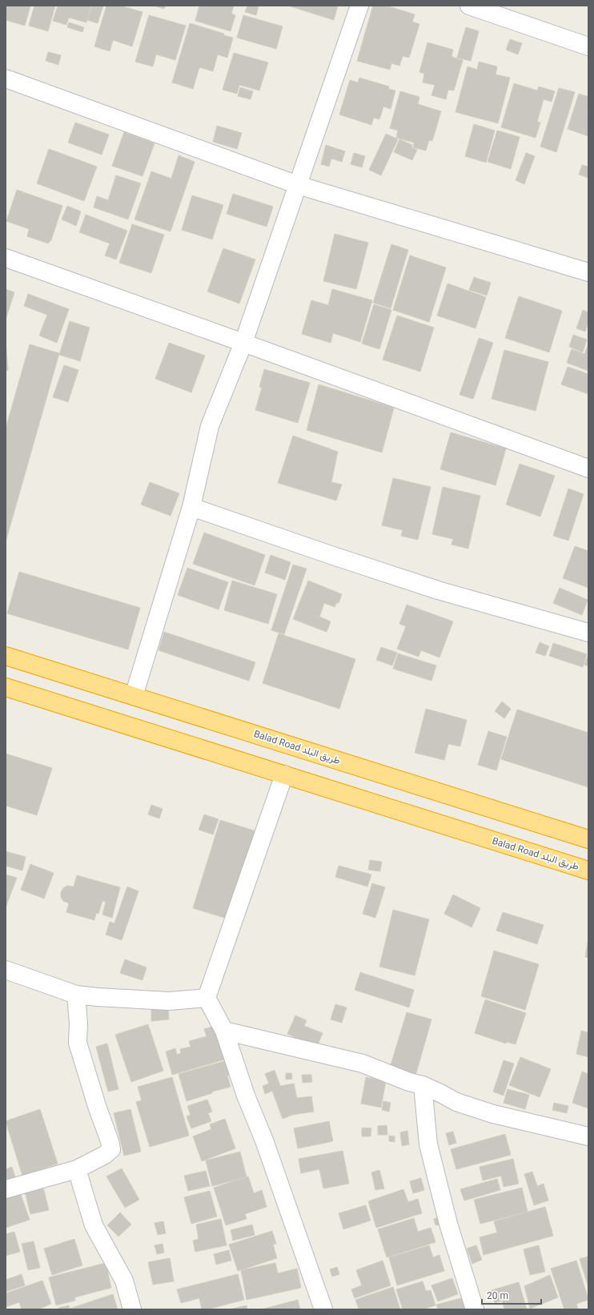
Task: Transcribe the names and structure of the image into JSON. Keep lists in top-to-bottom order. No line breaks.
{"streets":{"highway":["Balad Road طريق البلد"]},"scale_bar":"20 m"}
